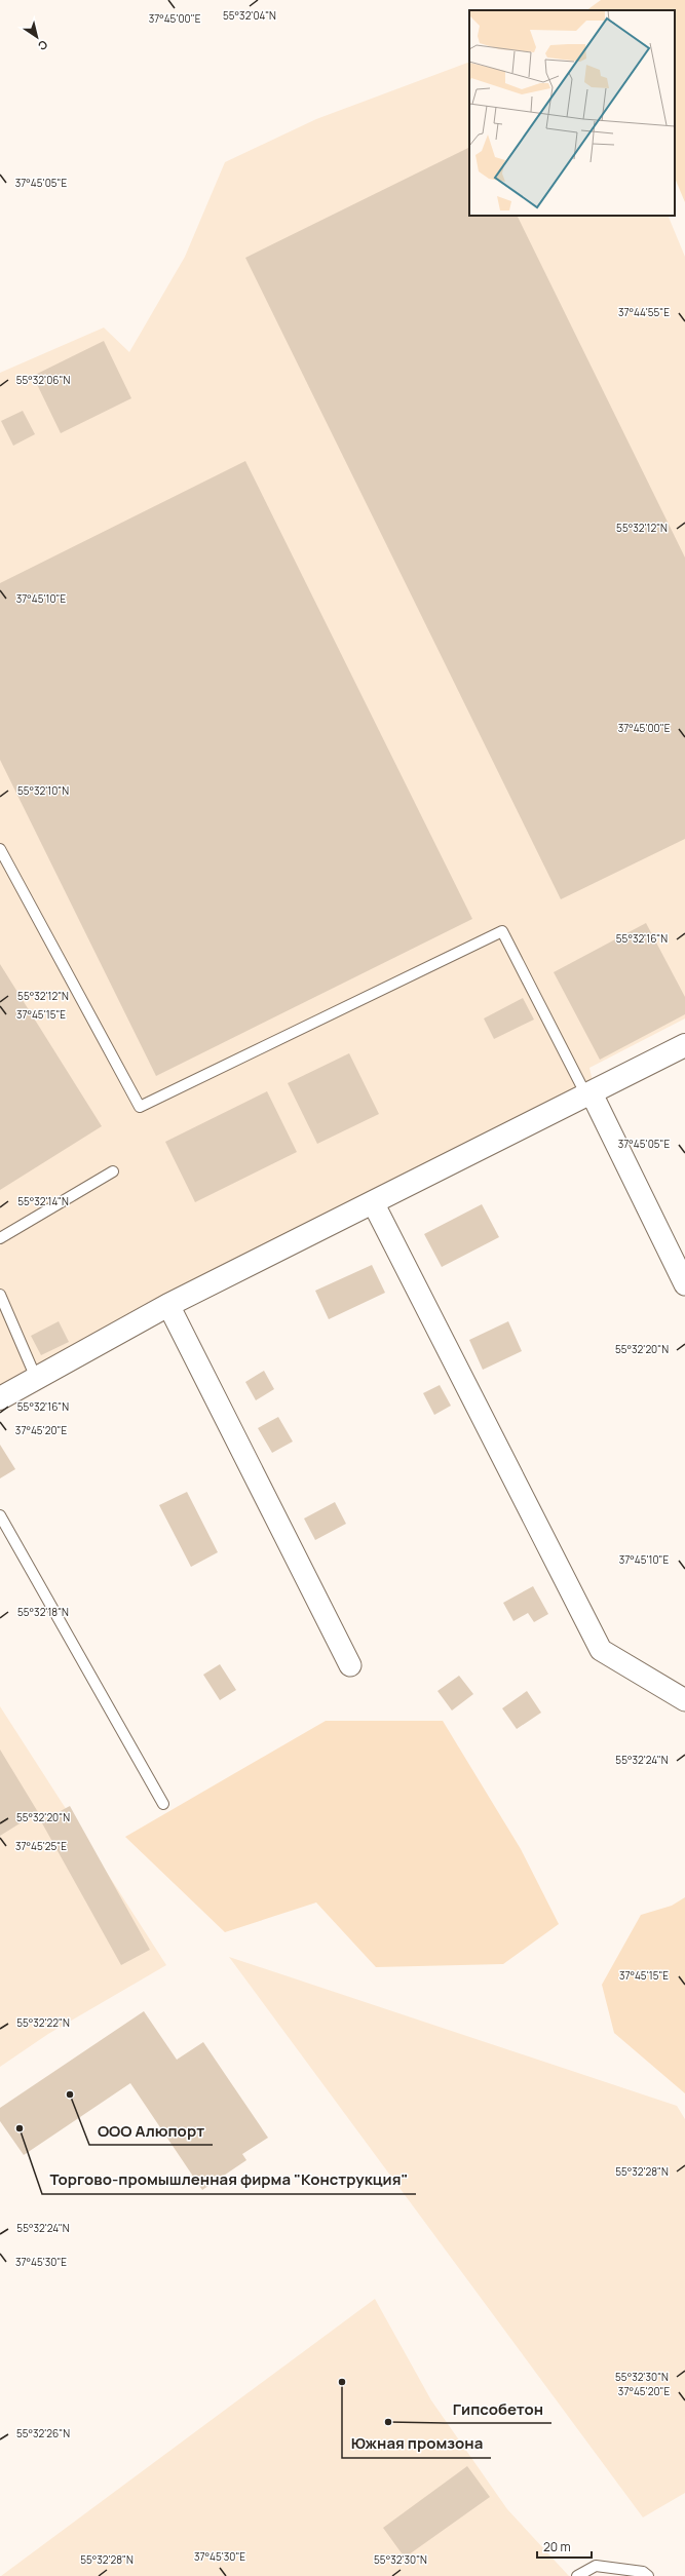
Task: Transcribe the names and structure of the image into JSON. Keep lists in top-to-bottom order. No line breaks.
{"places":["ООО Алюпорт","Торгово-промышленная фирма \"Конструкция\"","Южная промзона","Гипсобетон"],"scale_bar":"20 m","north":"bottom right","coordinates":["55°32'04\"N","37°45'00\"E","37°45'05\"E","37°44'55\"E","55°32'06\"N","55°32'12\"N","37°45'10\"E","55°32'10\"N","55°32'16\"N","37°45'15\"E","55°32'14\"N","55°32'20\"N","37°45'20\"E","55°32'18\"N","55°32'24\"N","37°45'25\"E","55°32'22\"N","55°32'28\"N","37°45'30\"E","55°32'30\"N","55°32'26\"N"]}
